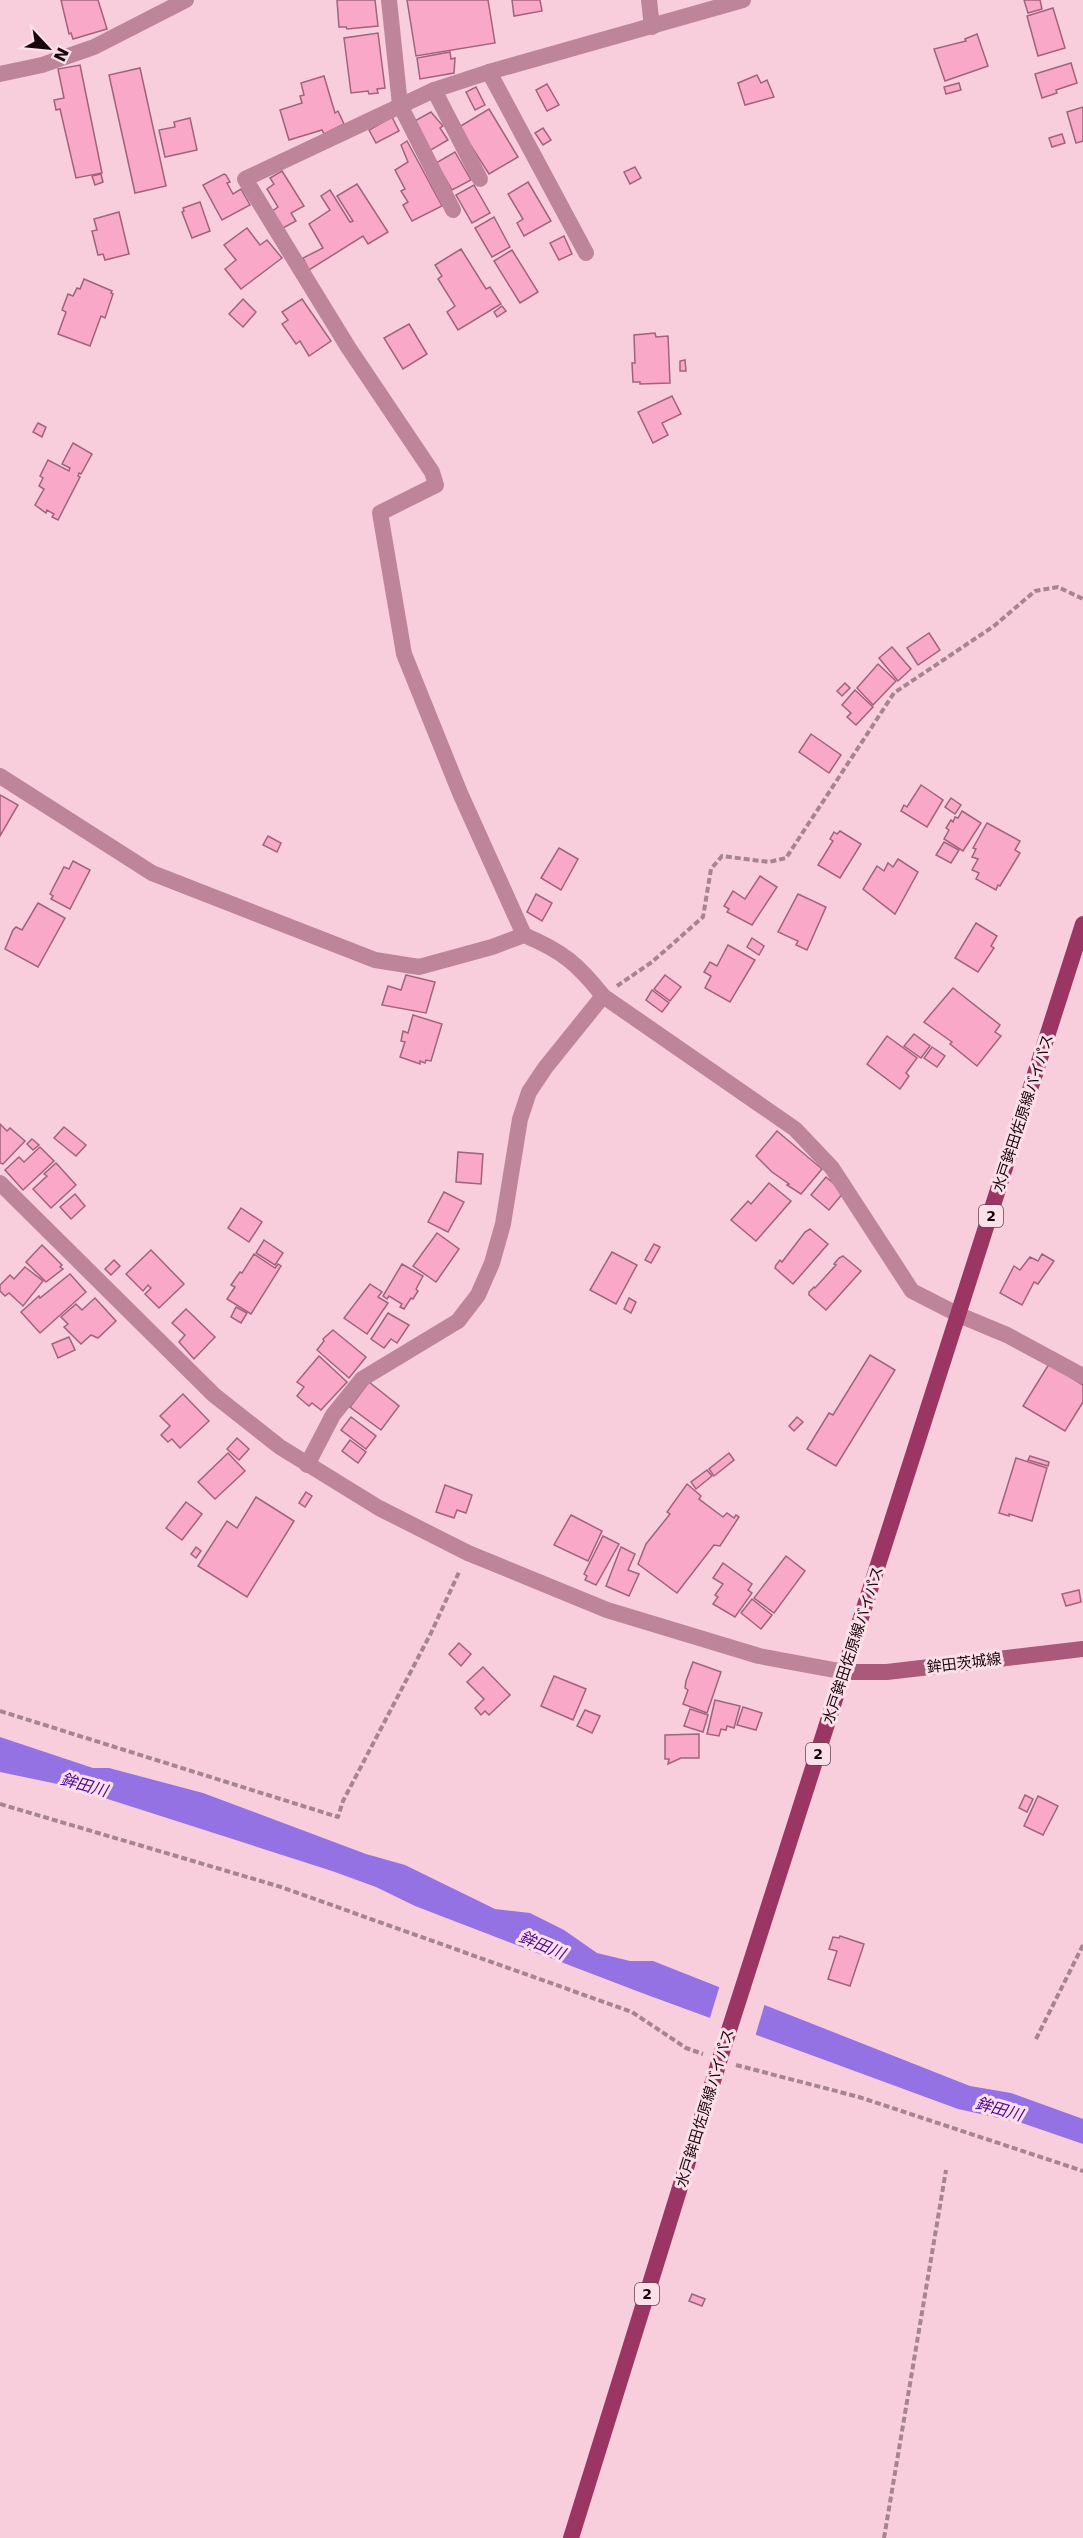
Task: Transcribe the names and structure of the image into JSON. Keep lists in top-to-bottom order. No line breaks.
{"streets":{"main road":["水戸鉾田佐原線バイパス","2","鉾田茨城線"]},"crossings":[["水戸鉾田佐原線バイパス","鉾田茨城線"]],"water":["鉾田川"],"north":"bottom right"}
